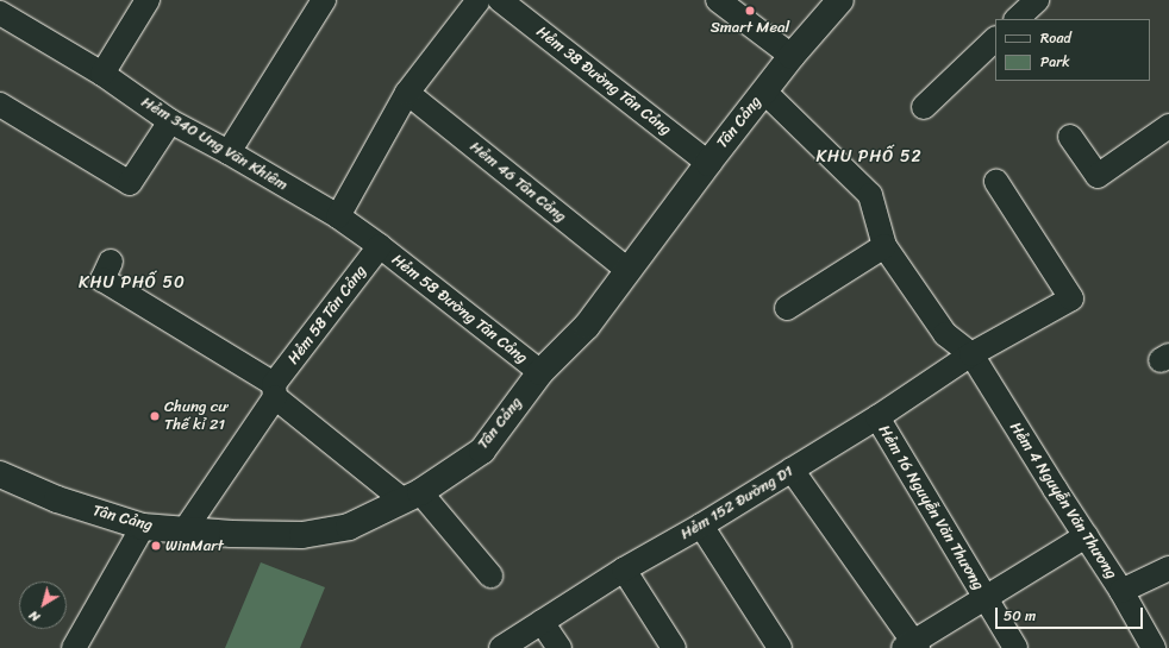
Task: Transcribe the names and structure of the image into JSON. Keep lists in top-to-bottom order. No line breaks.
{"streets":{"street":["Hẻm 38 Đường Tân Cảng","Tân Cảng","Hẻm 340 Ung Văn Khiêm","Hẻm 46 Tân Cảng","Hẻm 58 Đường Tân Cảng","Hẻm 58 Tân Cảng","Hẻm 4 Nguyễn Văn Thương","Hẻm 152 Đường D1","Hẻm 16 Nguyễn Văn Thương"]},"crossings":[["Hẻm 38 Đường Tân Cảng","Tân Cảng"],["Tân Cảng","Hẻm 46 Tân Cảng"],["Tân Cảng","Hẻm 58 Đường Tân Cảng"],["Hẻm 340 Ung Văn Khiêm","Hẻm 58 Đường Tân Cảng"],["Hẻm 340 Ung Văn Khiêm","Hẻm 58 Tân Cảng"],["Hẻm 58 Đường Tân Cảng","Hẻm 58 Tân Cảng"],["Hẻm 4 Nguyễn Văn Thương","Hẻm 152 Đường D1"],["Hẻm 152 Đường D1","Hẻm 16 Nguyễn Văn Thương"]],"districts":["KHU PHỐ 52","KHU PHỐ 50"],"places":["Smart Meal","Chung cư Thế kỉ 21","WinMart"],"legend":["Road","Park"],"scale_bar":"50 m","north":"bottom left"}
